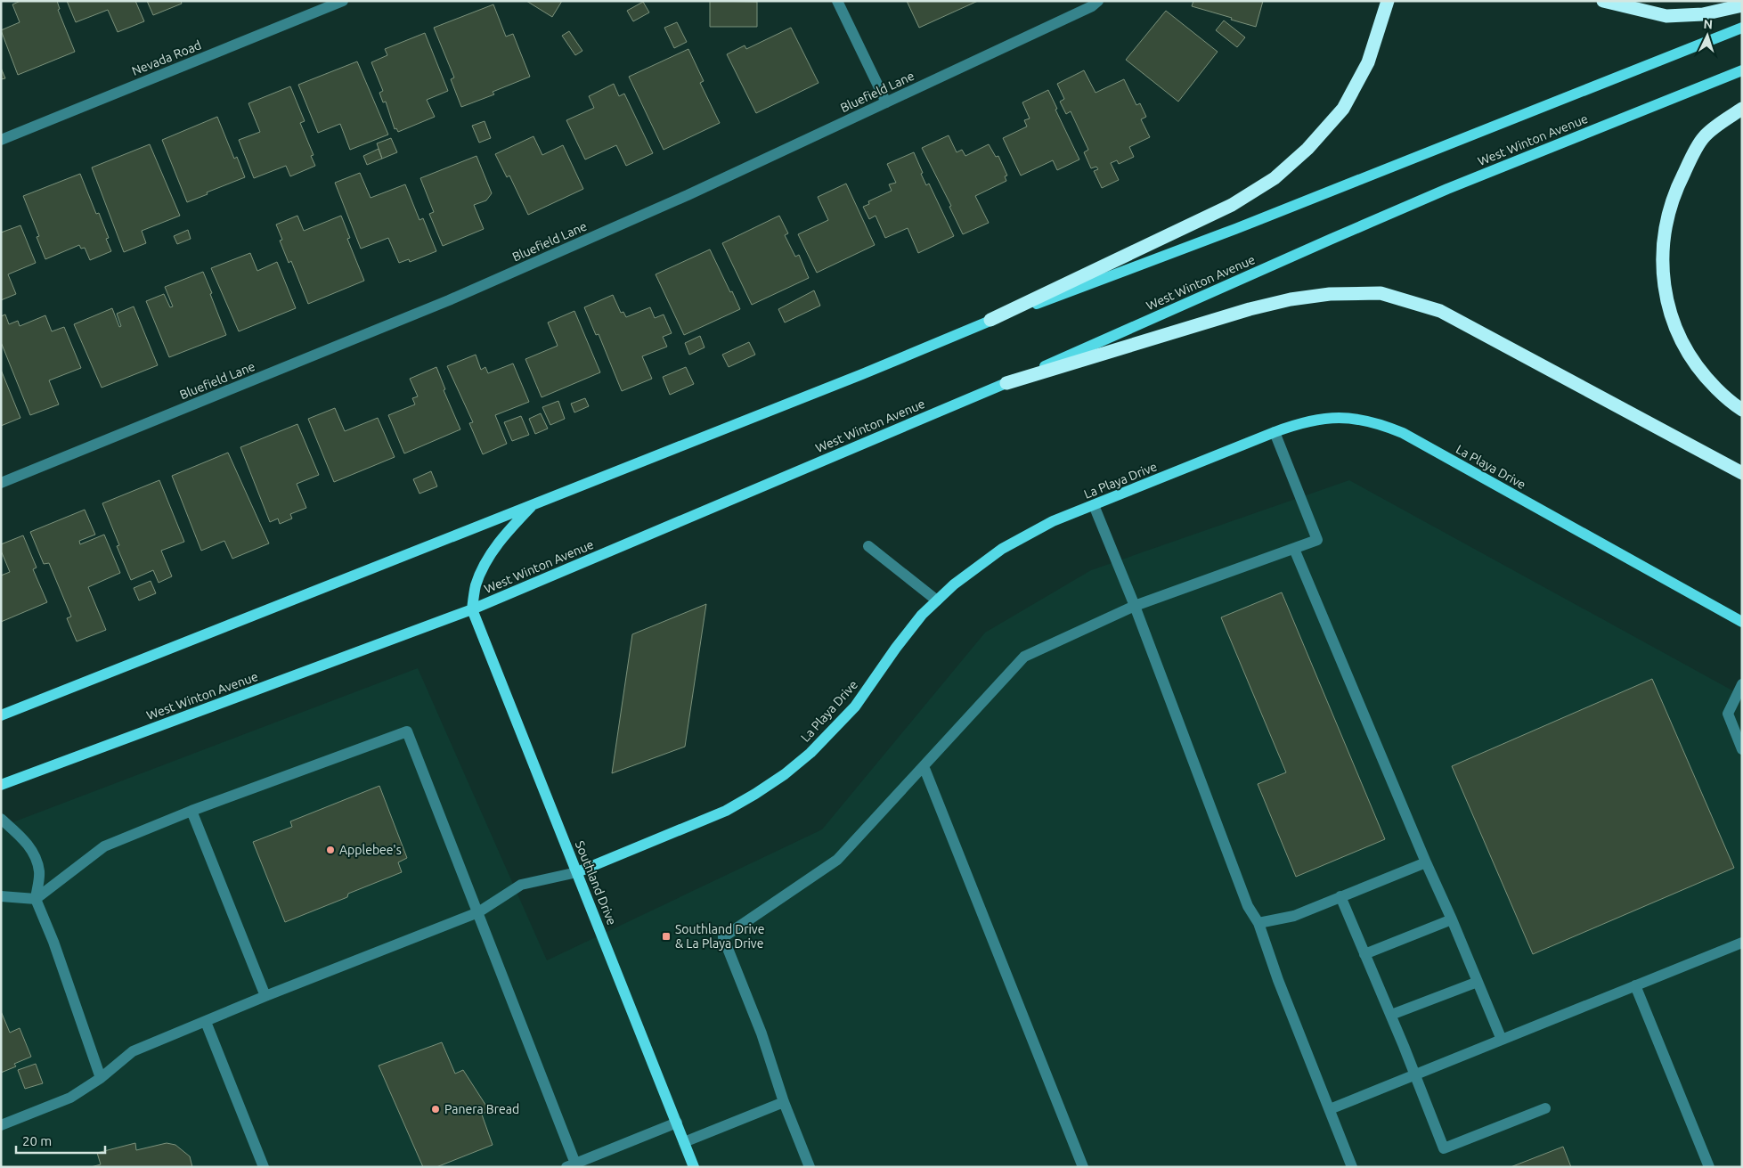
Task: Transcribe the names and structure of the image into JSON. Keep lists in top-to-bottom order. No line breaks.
{"streets":{"main road":["West Winton Avenue","La Playa Drive","Southland Drive"],"street":["Nevada Road","Bluefield Lane"]},"crossings":[["West Winton Avenue","Southland Drive"],["La Playa Drive","Southland Drive"]],"places":{"other":["Applebee's","Panera Bread"],"transit":["Southland Drive & La Playa Drive"]},"scale_bar":"20 m","north":"top"}
